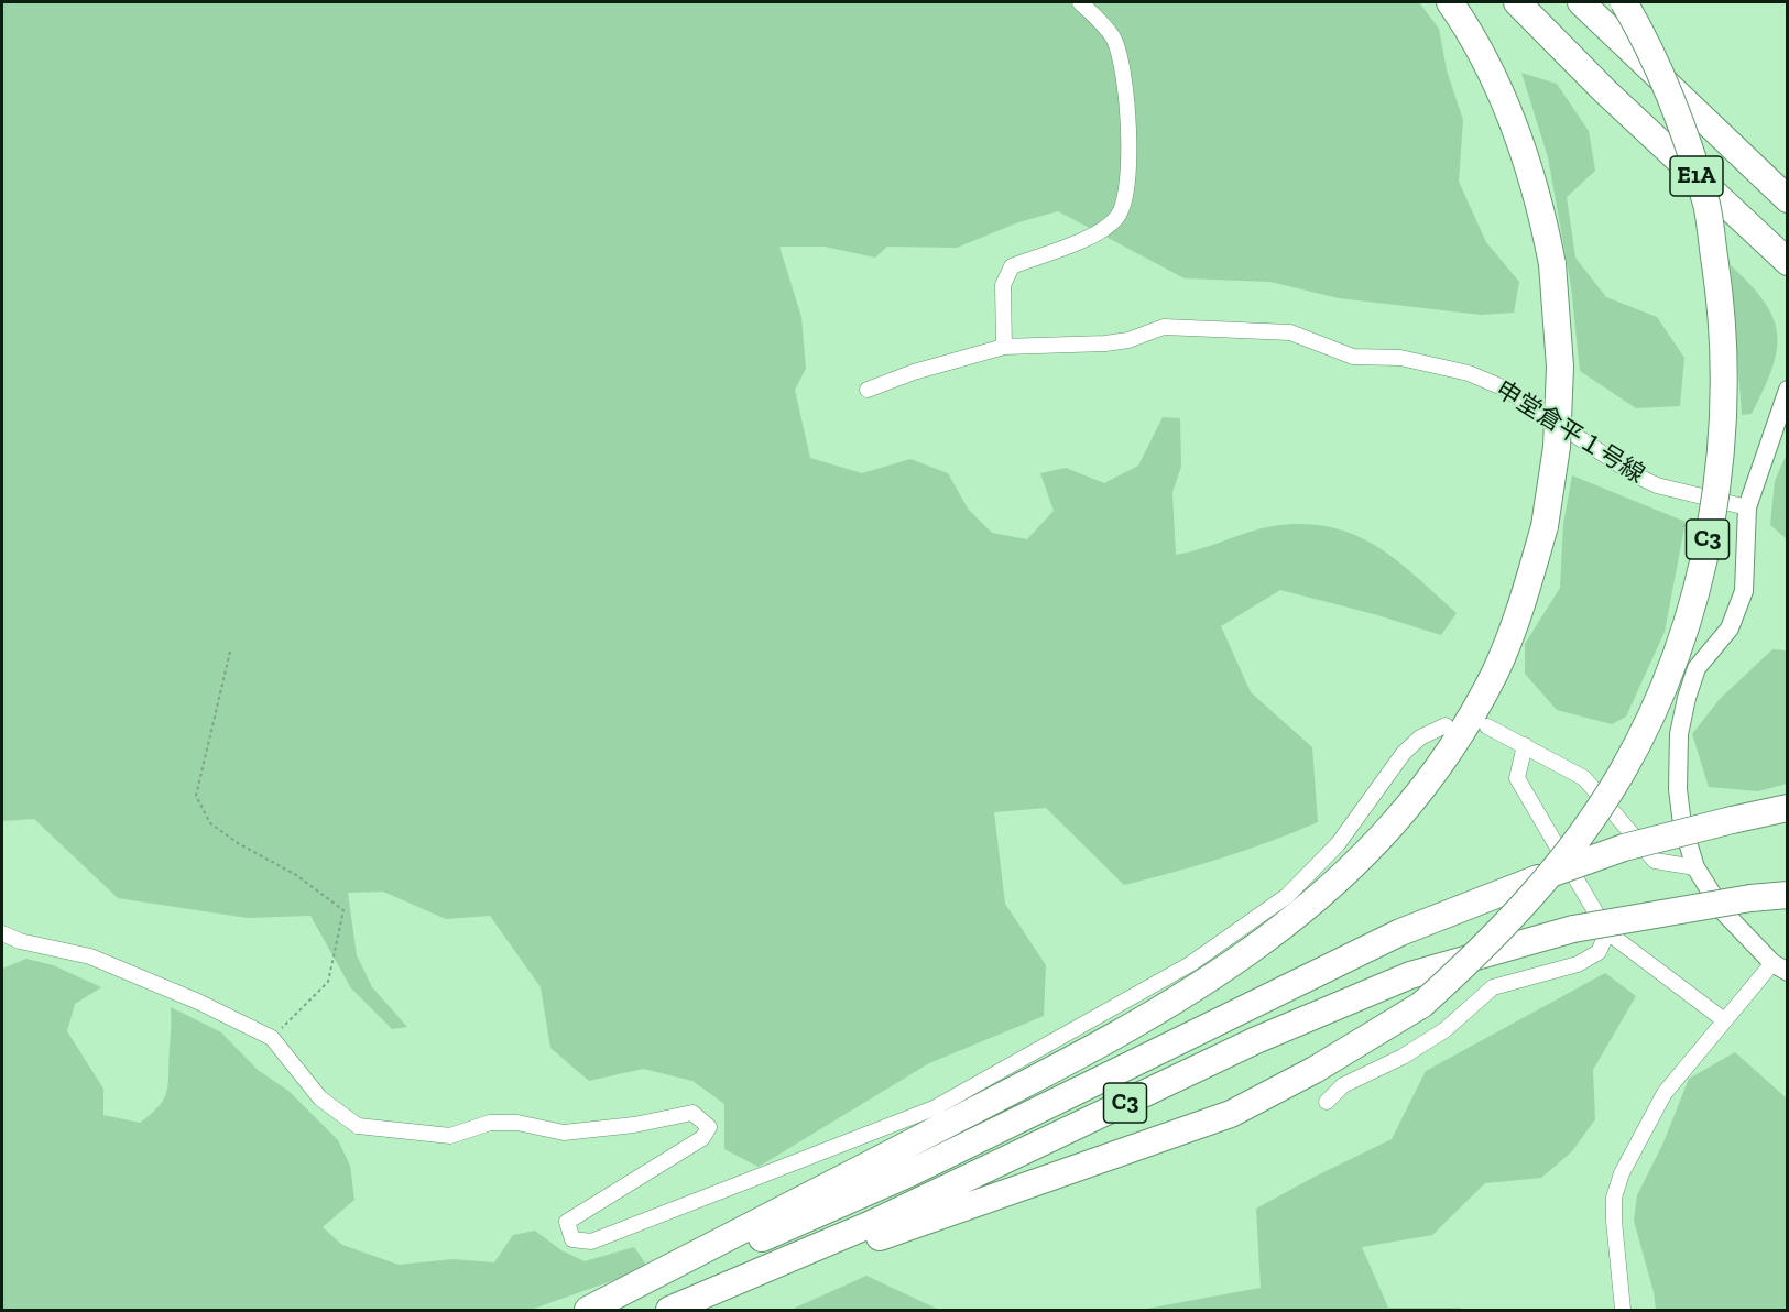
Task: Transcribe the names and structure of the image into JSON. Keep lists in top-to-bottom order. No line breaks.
{"streets":{"highway":["E1A","C3"],"street":["申堂倉平１号線"]}}
